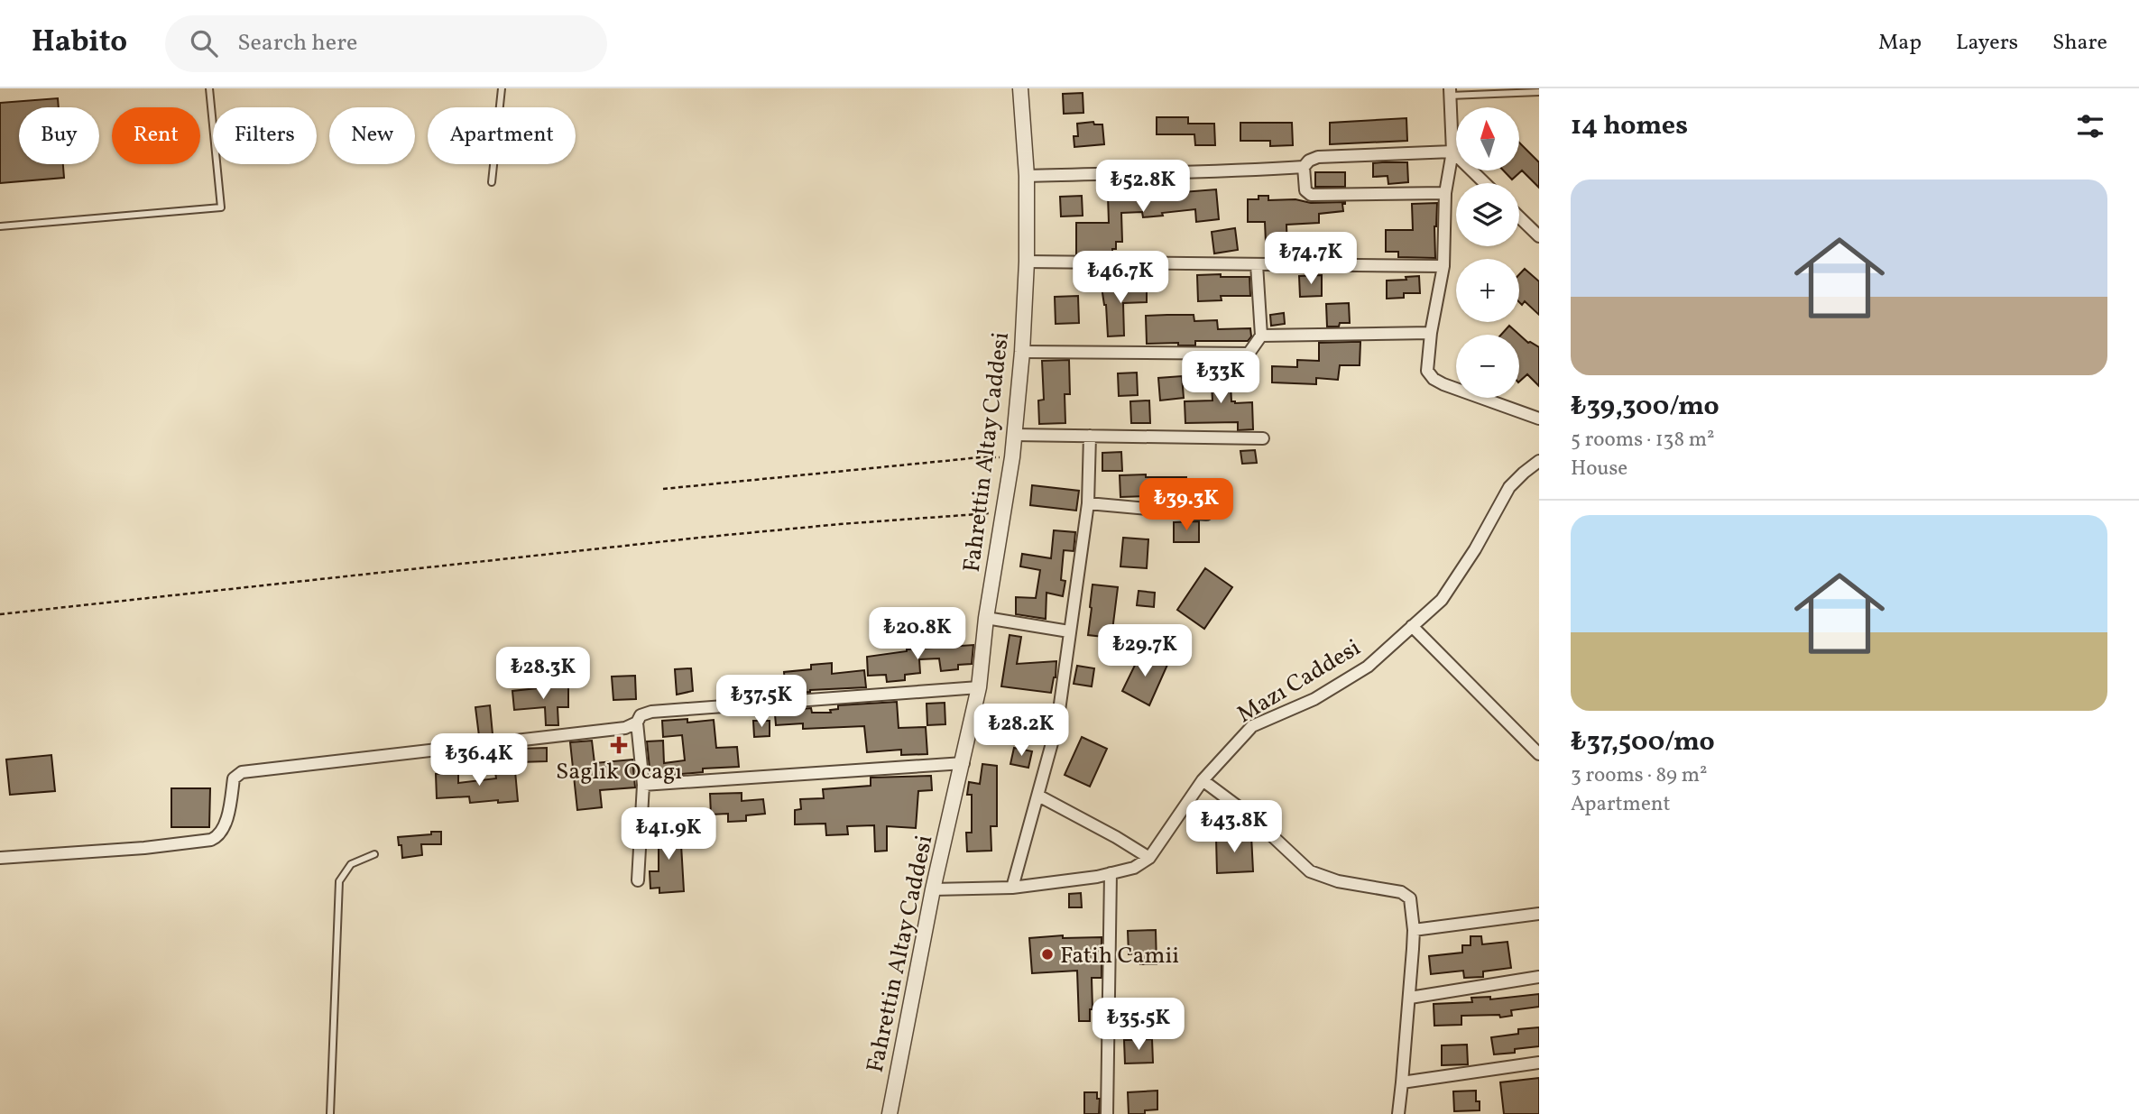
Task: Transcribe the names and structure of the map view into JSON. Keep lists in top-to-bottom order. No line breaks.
{"streets":{"street":["Fahrettin Altay Caddesi","Mazı Caddesi"]},"places":{"health":["Saglık Ocagı"],"other":["Fatih Camii"]},"north":"top","page":{"header":"Habito","search":"Search here","nav":["Map","Layers","Share"],"heading":"14 homes","map_buttons":["+","−"],"chip":["Buy","Rent","Filters","New","Apartment"],"price":["₺52.8K","₺74.7K","₺46.7K","₺33K","₺39.3K","₺20.8K","₺29.7K","₺28.3K","₺37.5K","₺28.2K","₺36.4K","₺43.8K","₺41.9K","₺35.5K"],"list":[{"name":"₺39,300/mo","note":"5 rooms · 138 m² · House"},{"name":"₺37,500/mo","note":"3 rooms · 89 m² · Apartment"}]}}
